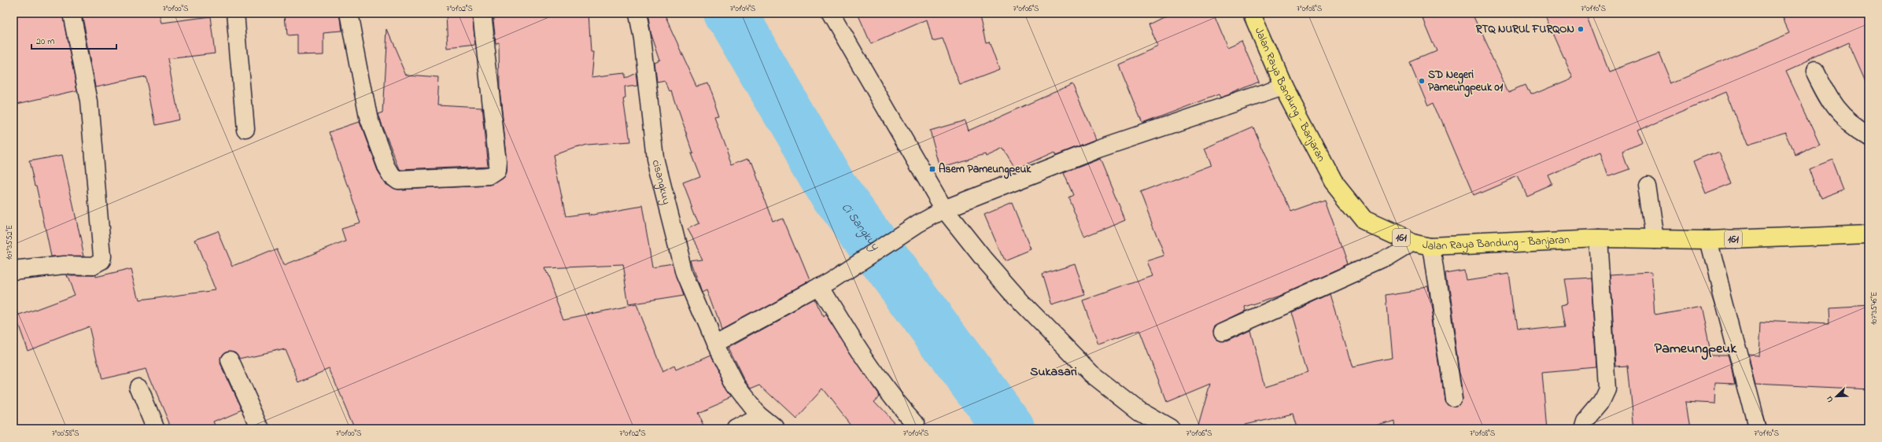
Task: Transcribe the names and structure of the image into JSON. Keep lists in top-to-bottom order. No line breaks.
{"streets":{"main road":["Jalan Raya Bandung - Banjaran","161"],"street":["cisangkuy"]},"districts":["Pameungpeuk","Sukasari"],"water":["Ci Sangkuy"],"places":{"other":["RTQ NURUL FURQON","SD Negeri Pameungpeuk 01"],"transit":["Asem Pameungpeuk"]},"scale_bar":"20 m","north":"bottom left","coordinates":["7°01'00\"S","7°01'02\"S","7°01'04\"S","7°01'06\"S","7°01'08\"S","7°01'10\"S","107°35'52\"E","107°35'46\"E","7°00'58\"S"]}
